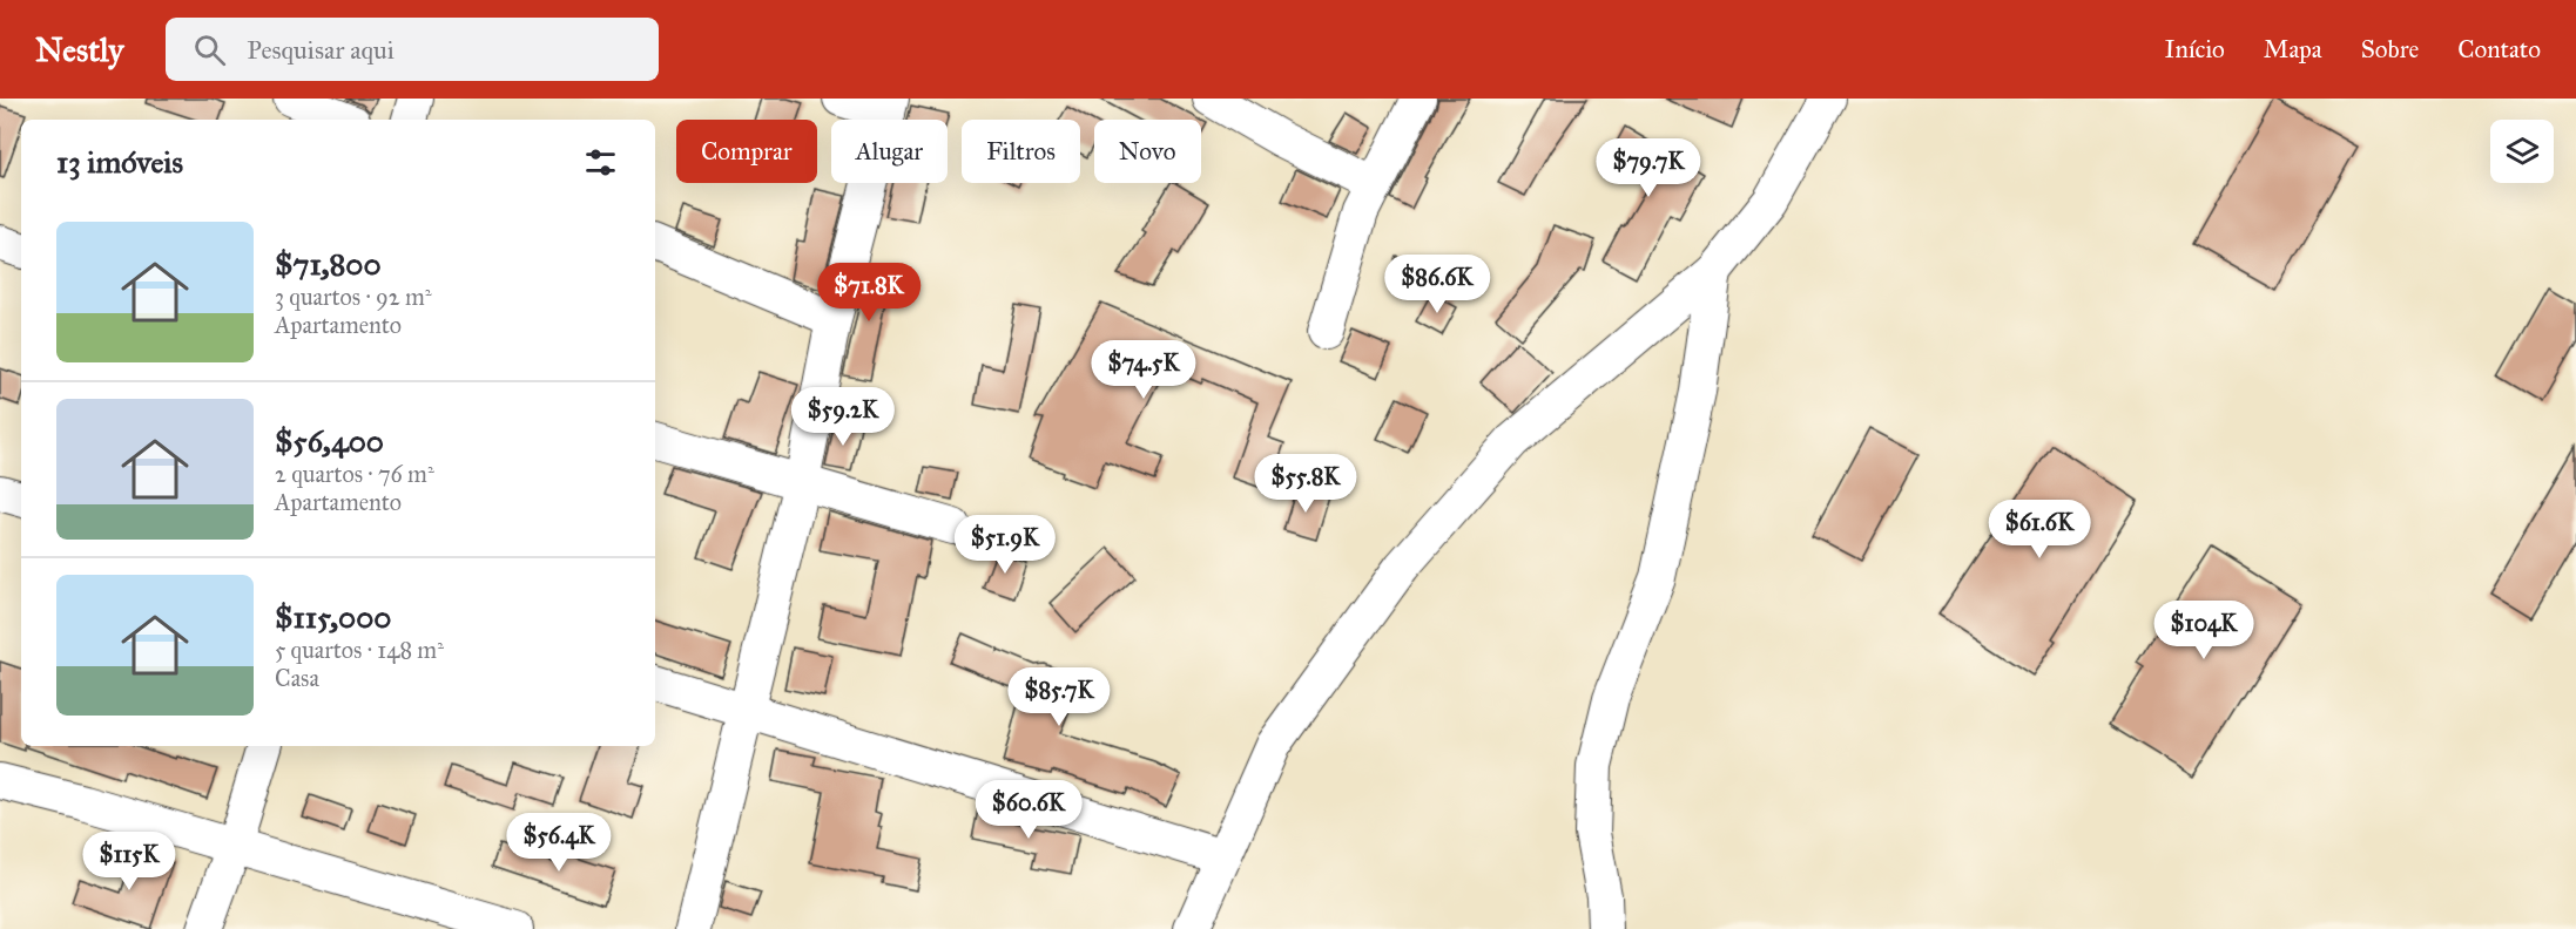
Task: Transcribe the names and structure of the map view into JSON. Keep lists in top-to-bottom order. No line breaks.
{"page":{"header":"Nestly","search":"Pesquisar aqui","nav":["Início","Mapa","Sobre","Contato"],"chip":["Comprar","Alugar","Filtros","Novo"],"heading":"13 imóveis","price":["$79.7K","$86.6K","$71.8K","$74.5K","$59.2K","$55.8K","$61.6K","$51.9K","$104K","$85.7K","$60.6K","$56.4K","$115K"],"list":[{"name":"$71,800","note":"3 quartos · 92 m² · Apartamento"},{"name":"$56,400","note":"2 quartos · 76 m² · Apartamento"},{"name":"$115,000","note":"5 quartos · 148 m² · Casa"}]}}
